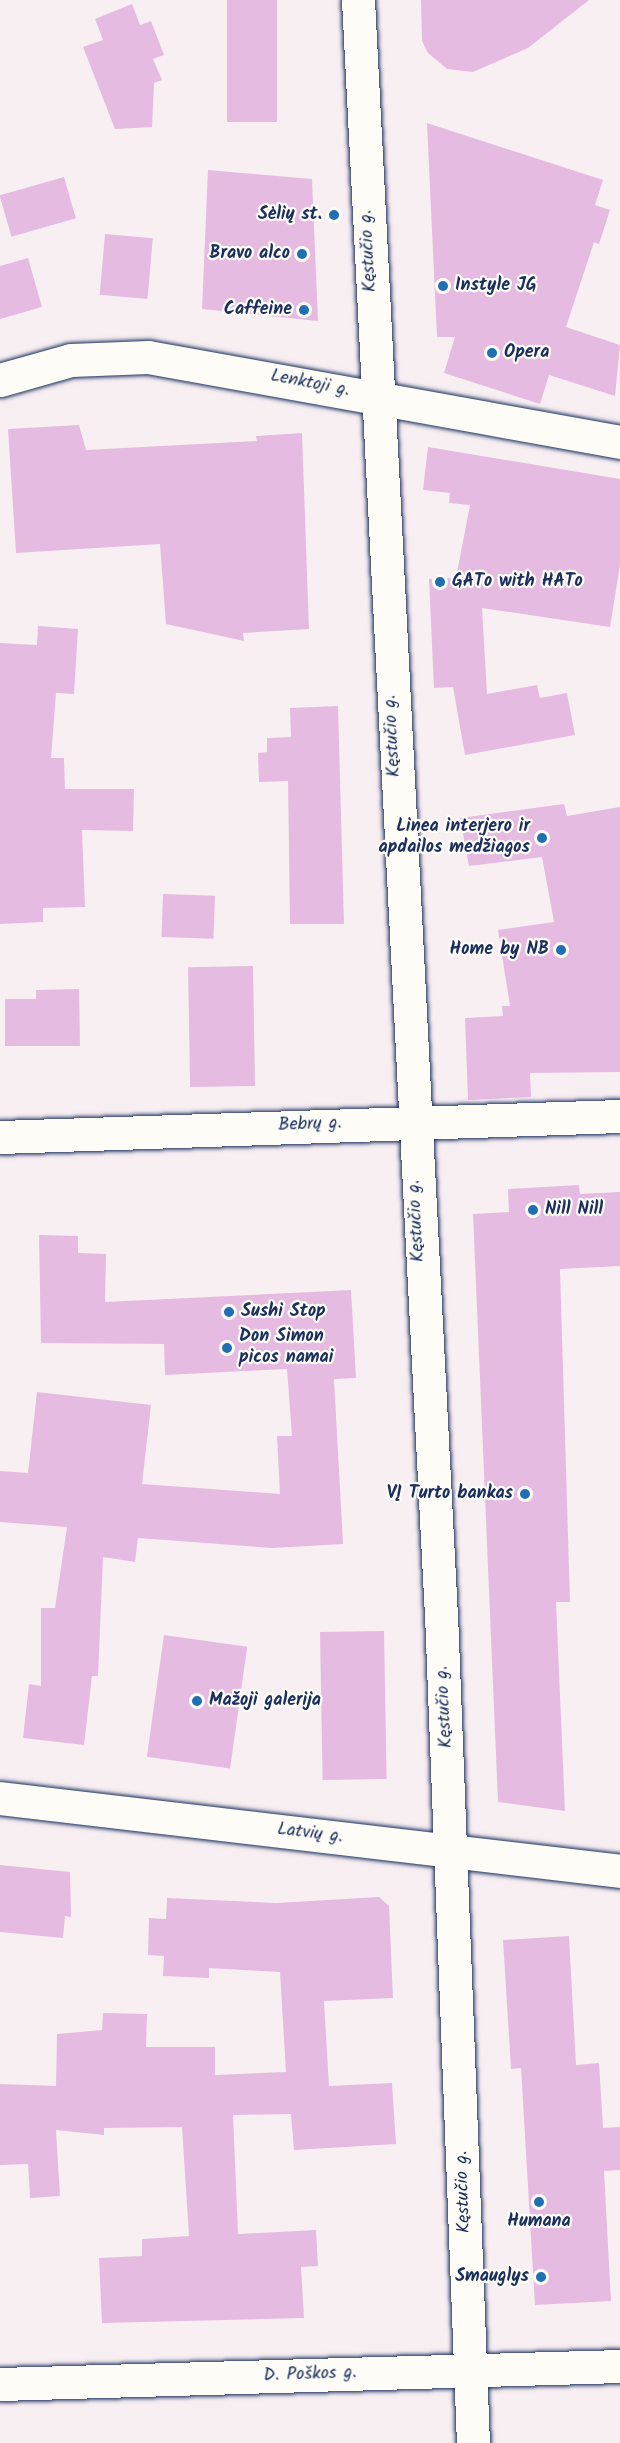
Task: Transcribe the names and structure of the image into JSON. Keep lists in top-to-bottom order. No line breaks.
{"streets":{"street":["Kęstučio g.","Lenktoji g.","Bebrų g.","Latvių g.","D. Poškos g."]},"crossings":[["Kęstučio g.","Lenktoji g."],["Kęstučio g.","Bebrų g."],["Kęstučio g.","Latvių g."],["Kęstučio g.","D. Poškos g."]],"places":["Sėlių st.","Bravo alco","Instyle JG","Caffeine","Opera","GATo with HATo","Linea interjero ir apdailos medžiagos","Home by NB","Nill Nill","Sushi Stop","Don Simon picos namai","VĮ Turto bankas","Mažoji galerija","Humana","Smauglys"]}
